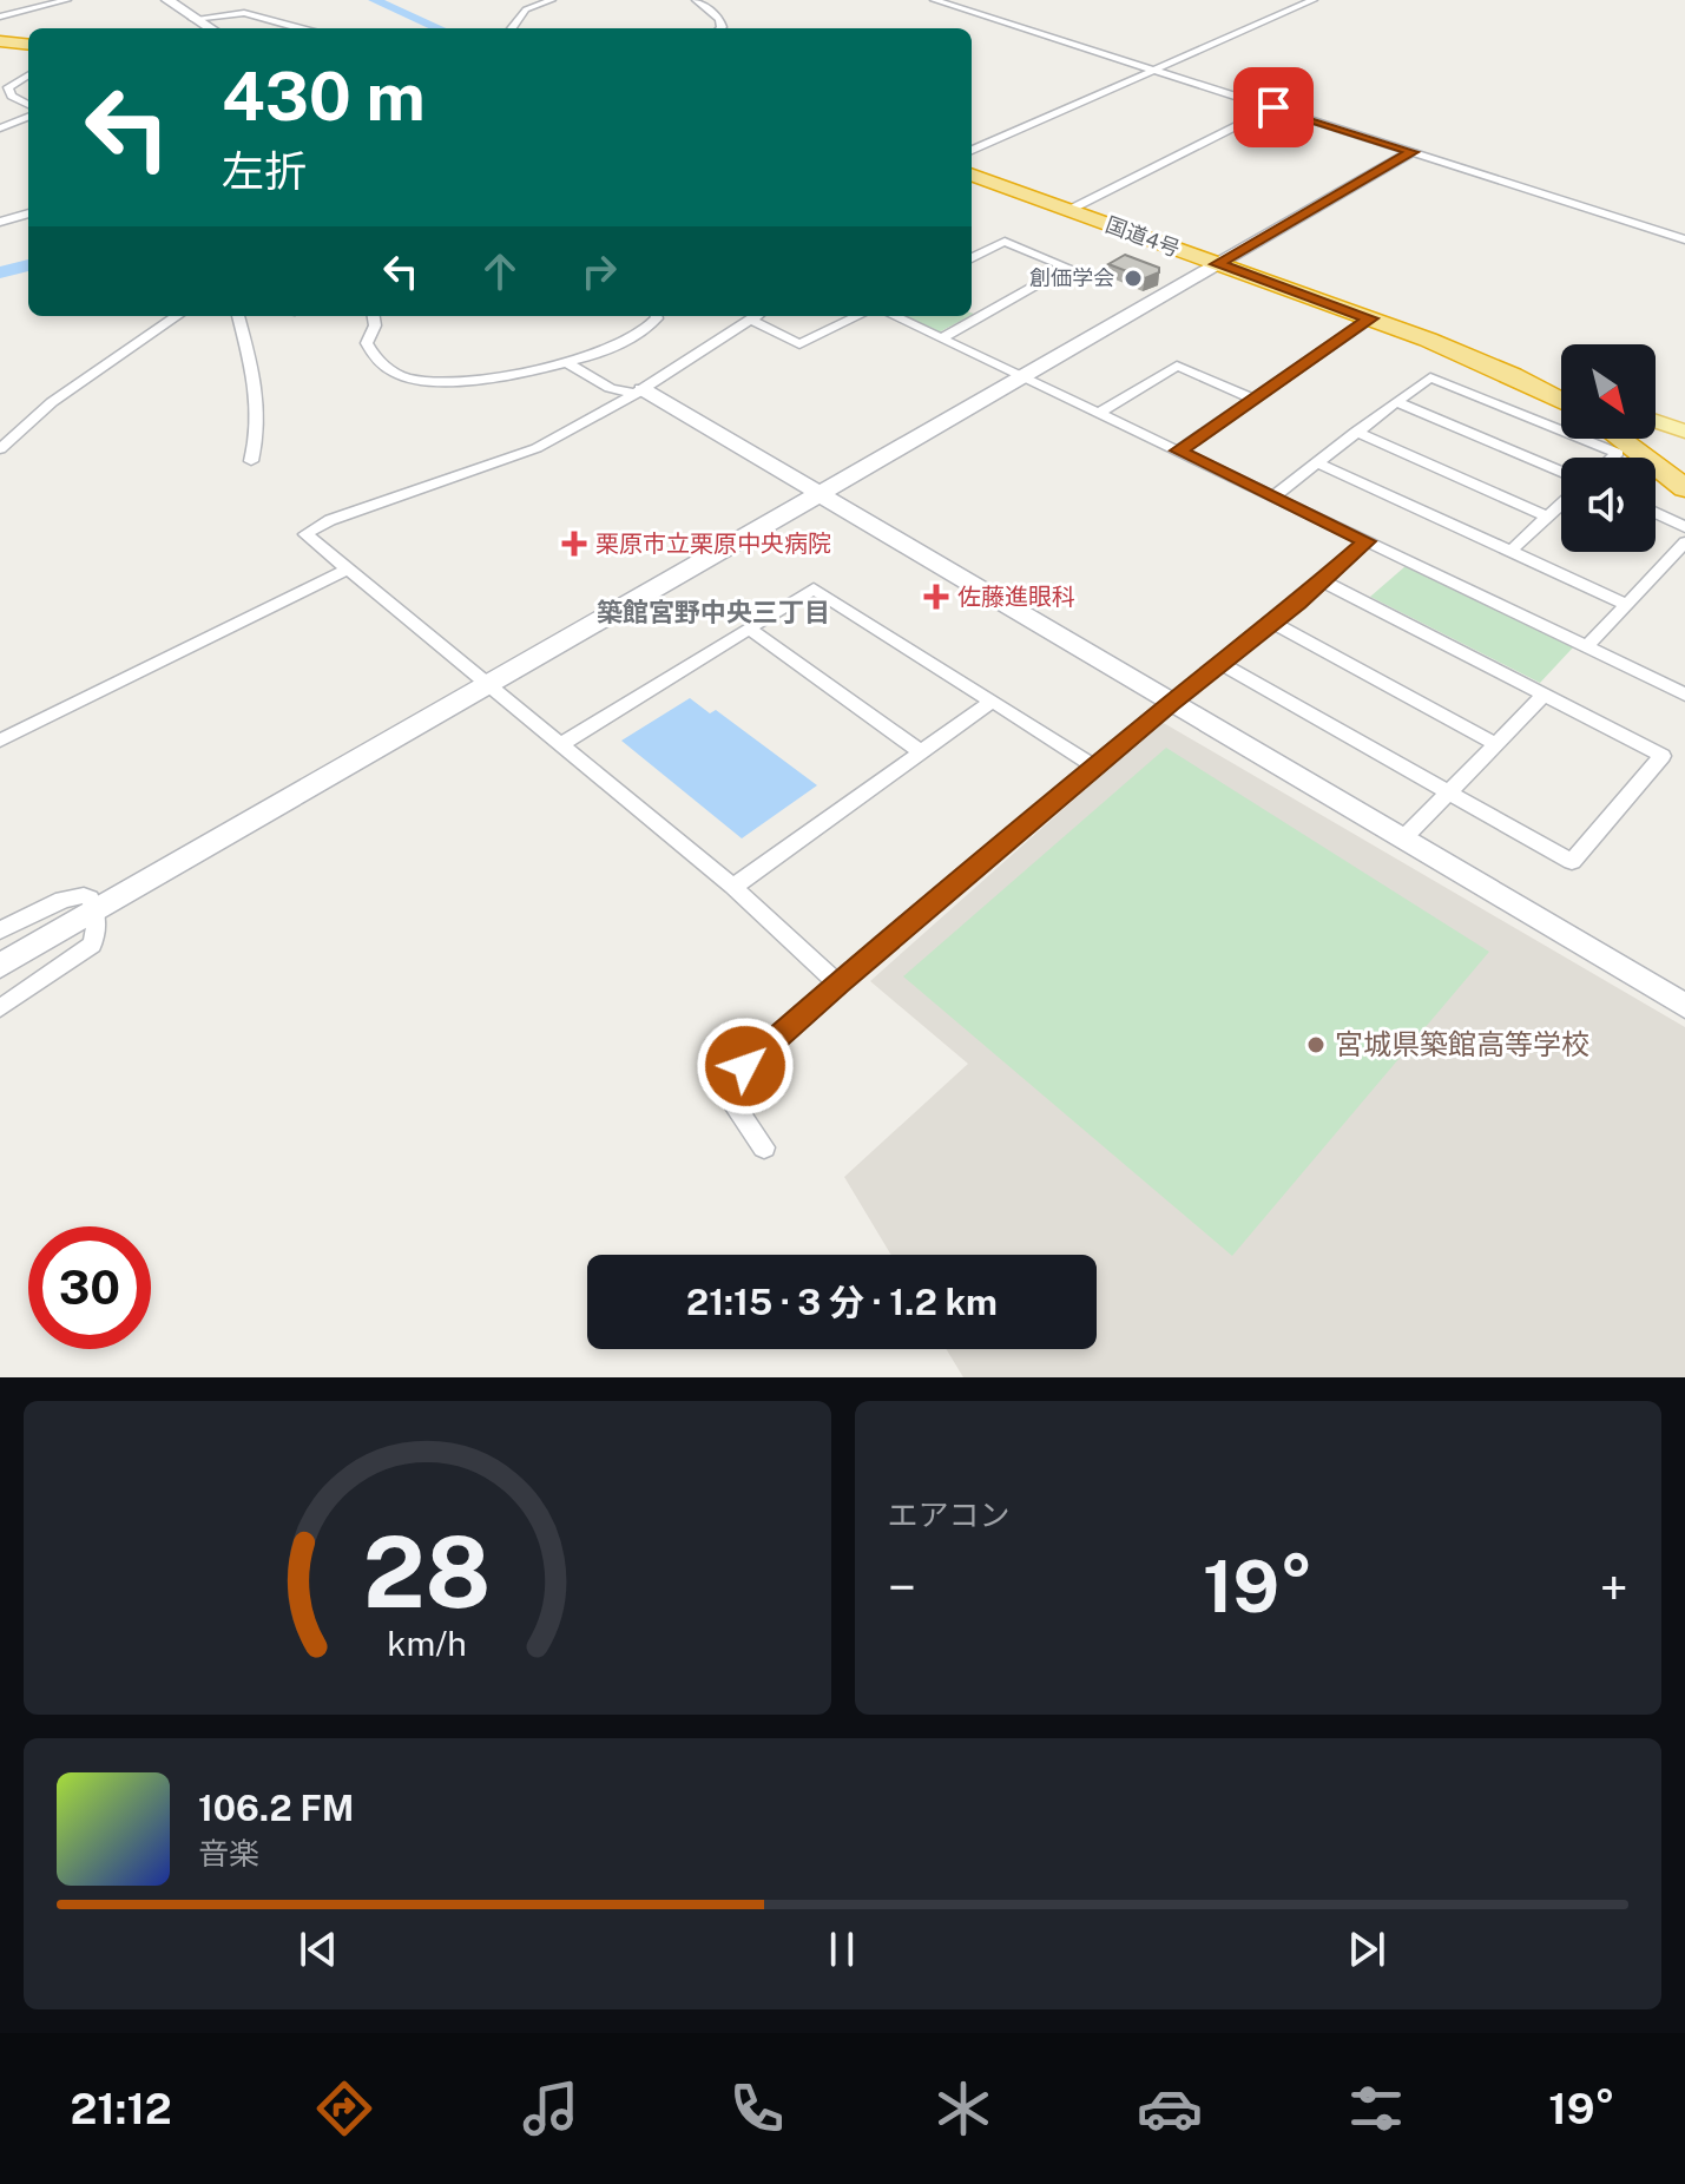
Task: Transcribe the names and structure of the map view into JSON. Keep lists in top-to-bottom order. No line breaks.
{"streets":{"highway":["国道4号"]},"districts":["築館宮野中央三丁目"],"places":{"other":["創価学会","宮城県築館高等学校"],"health":["栗原市立栗原中央病院","佐藤進眼科"]},"north":"bottom right","page":{"turn":["430 m","左折"],"limit":"30","trip":"21:15 · 3 分 · 1.2 km","tile":"エアコン","heat":["−","19°","+"],"song":["106.2 FM","音楽"],"tabs":["21:12","19°"],"gauge":["28","km/h"]}}
